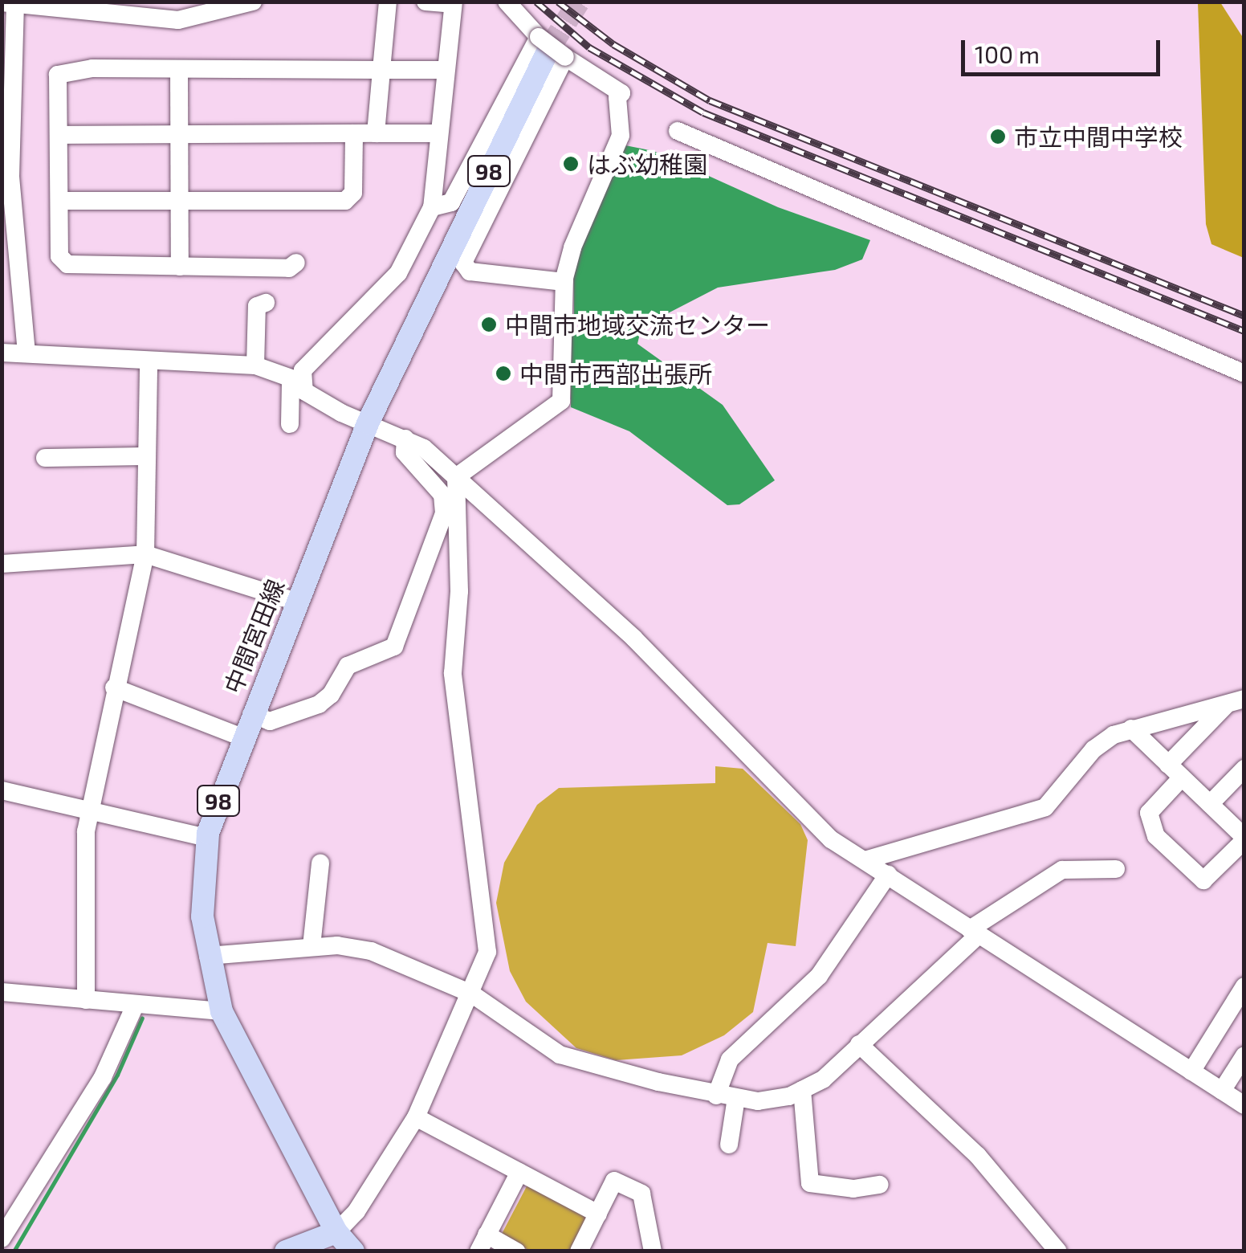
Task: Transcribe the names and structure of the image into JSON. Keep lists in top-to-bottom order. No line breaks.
{"streets":{"main road":["98","中間宮田線"]},"places":["市立中間中学校","はぶ幼稚園","中間市地域交流センター","中間市西部出張所"],"scale_bar":"100 m"}
